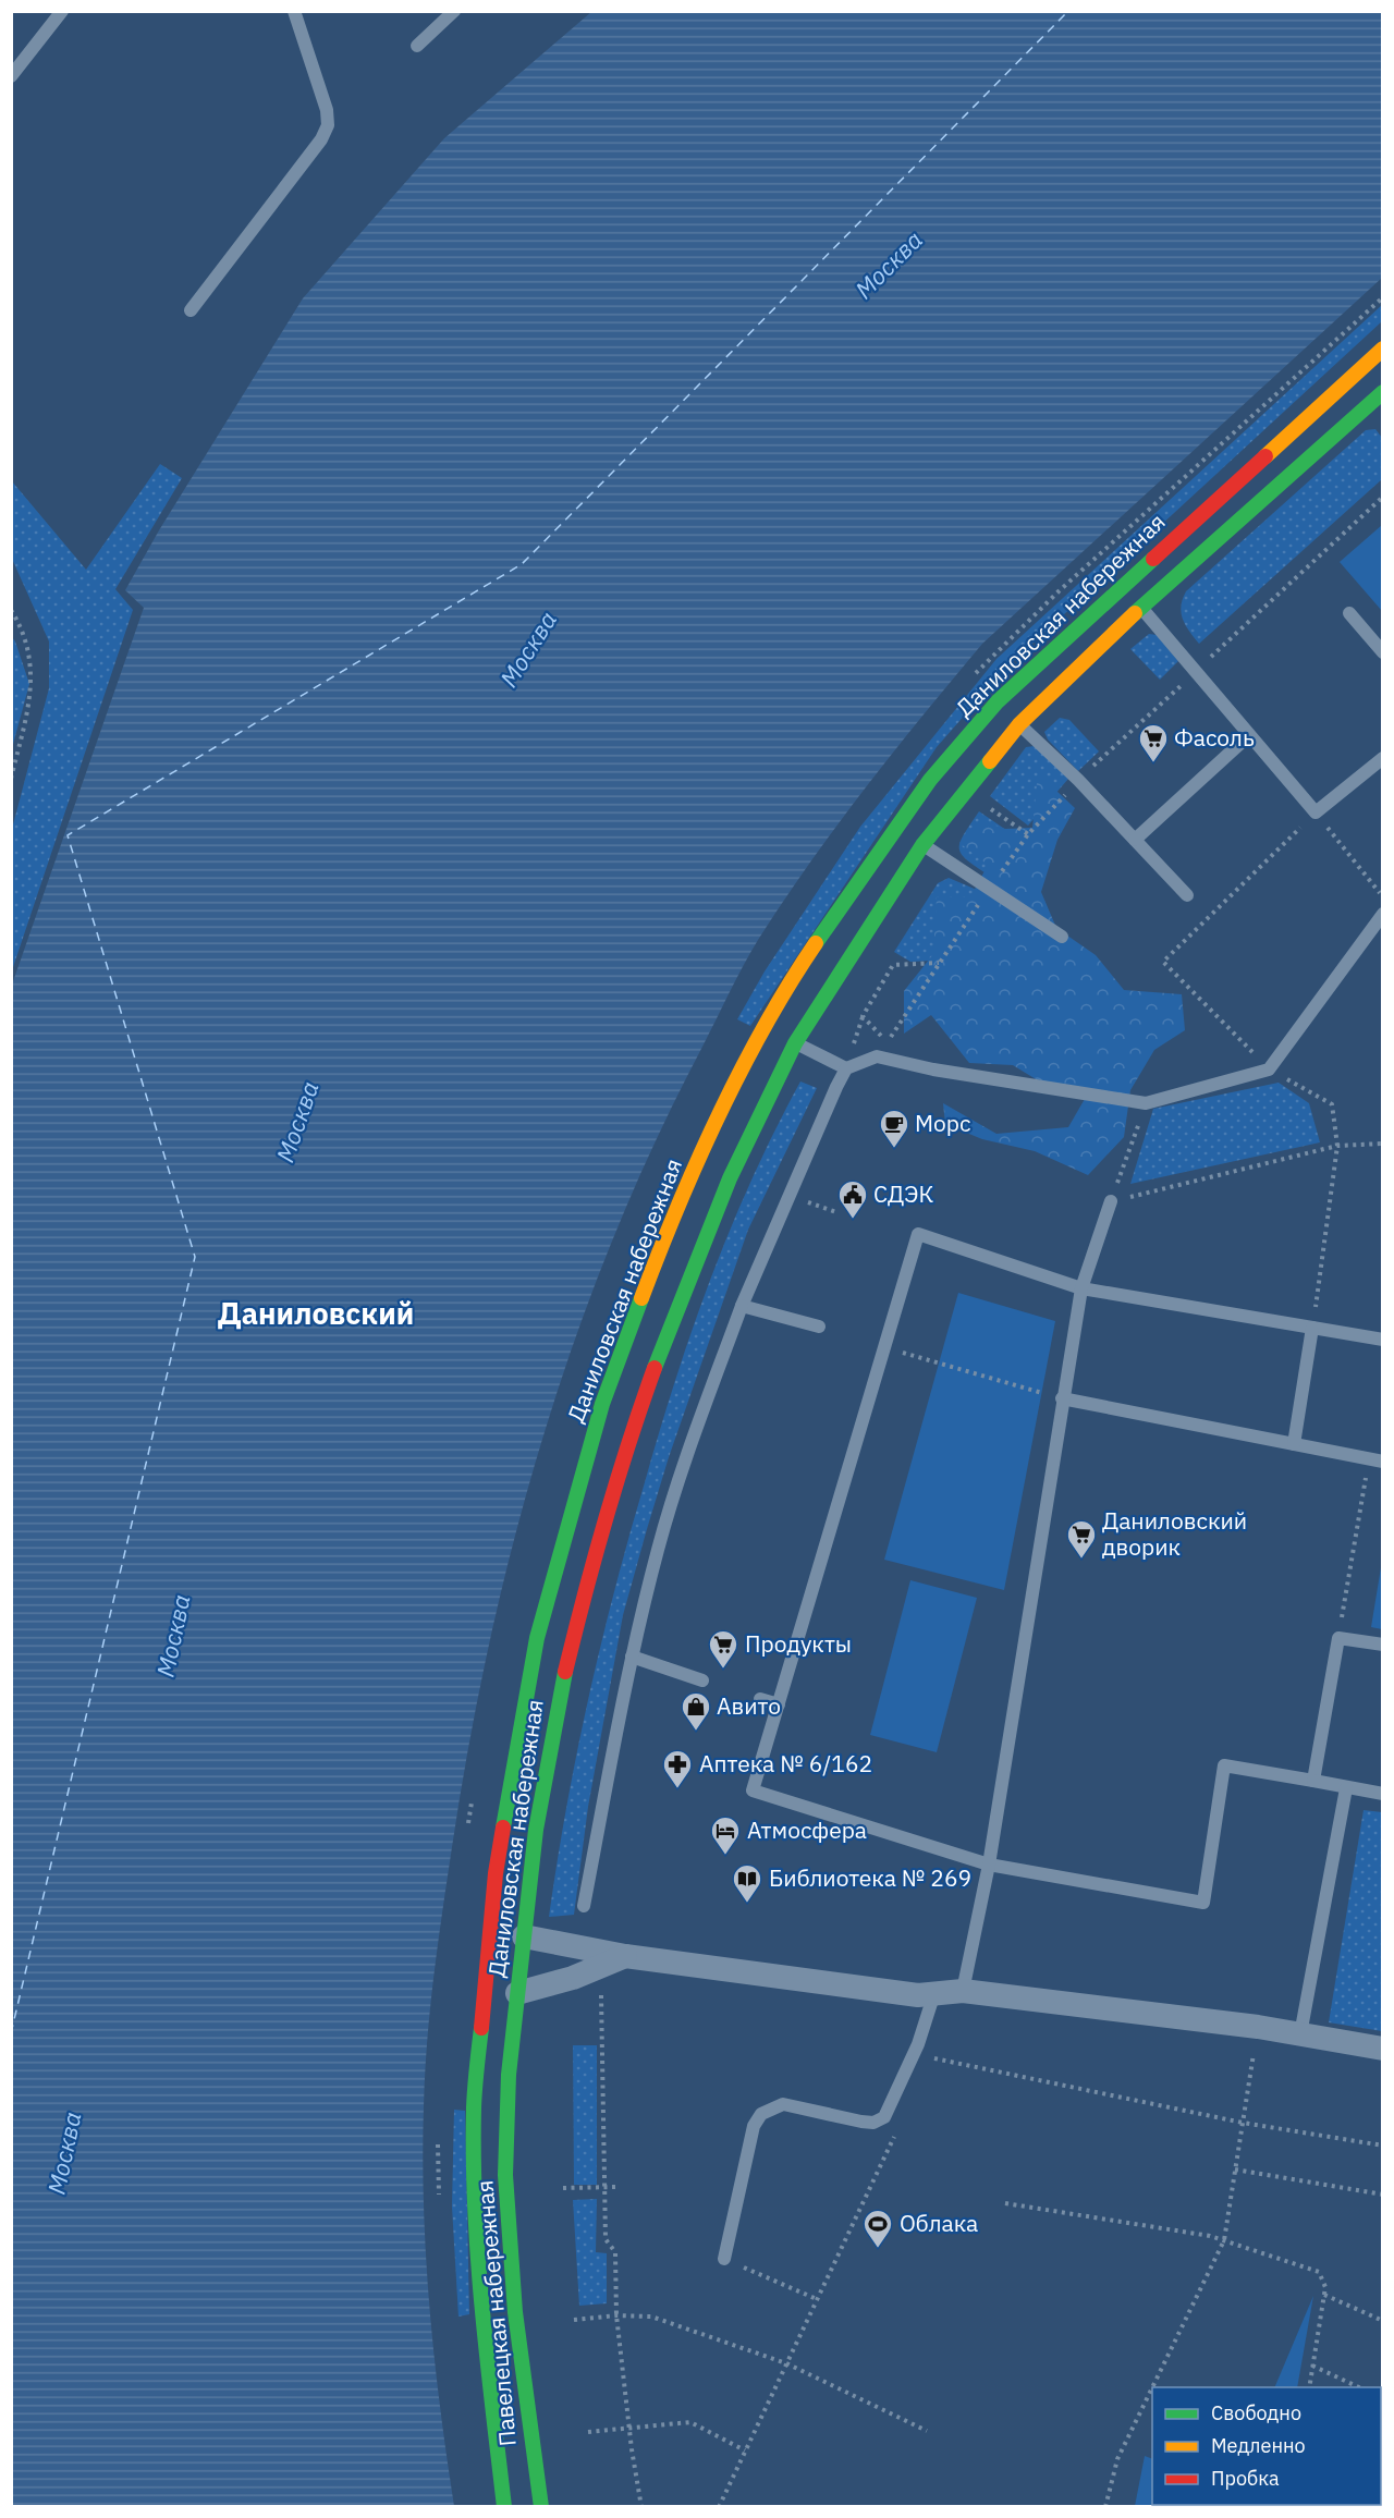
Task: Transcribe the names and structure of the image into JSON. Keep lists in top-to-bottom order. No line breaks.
{"streets":{"main road":["Даниловская набережная","Павелецкая набережная"]},"crossings":[["Даниловская набережная","Павелецкая набережная"]],"districts":["Даниловский"],"water":["Москва"],"places":{"supermarket":["Фасоль","Даниловский дворик","Продукты"],"cafe":["Морс"],"public building":["СДЭК"],"shop":["Авито"],"pharmacy":["Аптека № 6/162"],"hotel":["Атмосфера"],"library":["Библиотека № 269"],"sports":["Облака"]},"legend":["Свободно","Медленно","Пробка"]}
